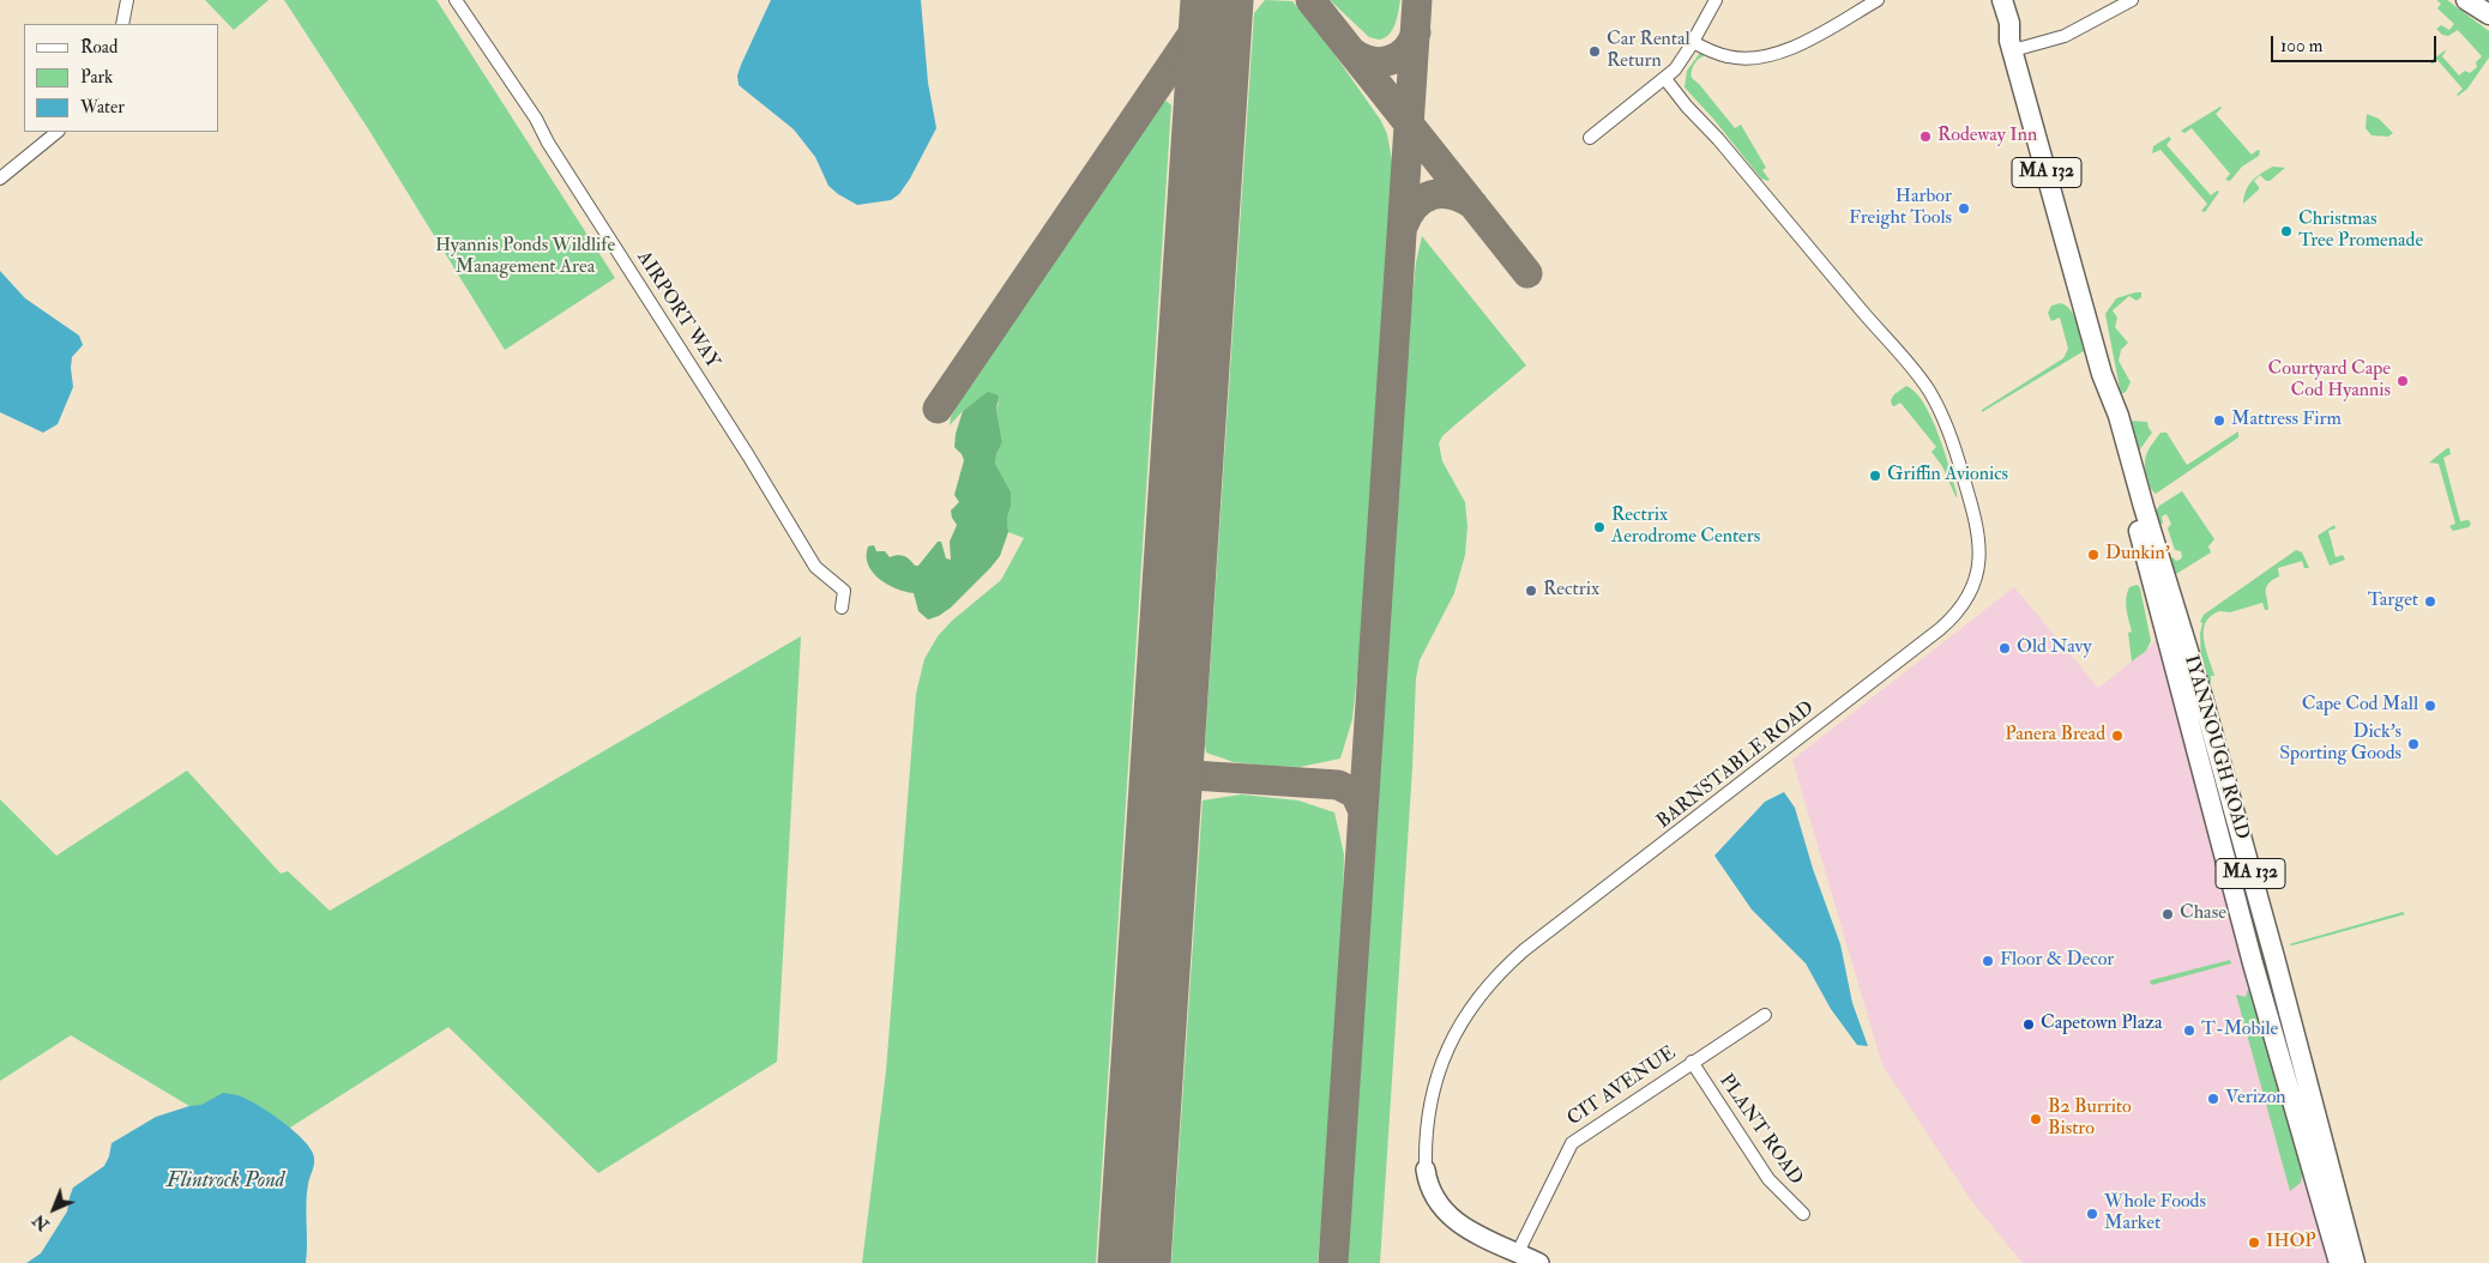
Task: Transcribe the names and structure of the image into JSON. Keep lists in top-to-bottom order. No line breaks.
{"streets":{"main road":["MA 132","IYANNOUGH ROAD"],"street":["AIRPORT WAY","BARNSTABLE ROAD","CIT AVENUE","PLANT ROAD"]},"crossings":[["CIT AVENUE","PLANT ROAD"]],"water":["Flintrock Pond"],"parks":["Hyannis Ponds Wildlife Management Area"],"places":["Car Rental Return","Rodeway Inn","Harbor Freight Tools","Christmas Tree Promenade","Courtyard Cape Cod Hyannis","Mattress Firm","Griffin Avionics","Rectrix Aerodrome Centers","Dunkin'","Rectrix","Target","Old Navy","Cape Cod Mall","Panera Bread","Dick's Sporting Goods","Chase","Floor & Decor","Capetown Plaza","T-Mobile","Verizon","B2 Burrito Bistro","Whole Foods Market","IHOP"],"legend":["Road","Park","Water"],"scale_bar":"100 m","north":"bottom left"}
